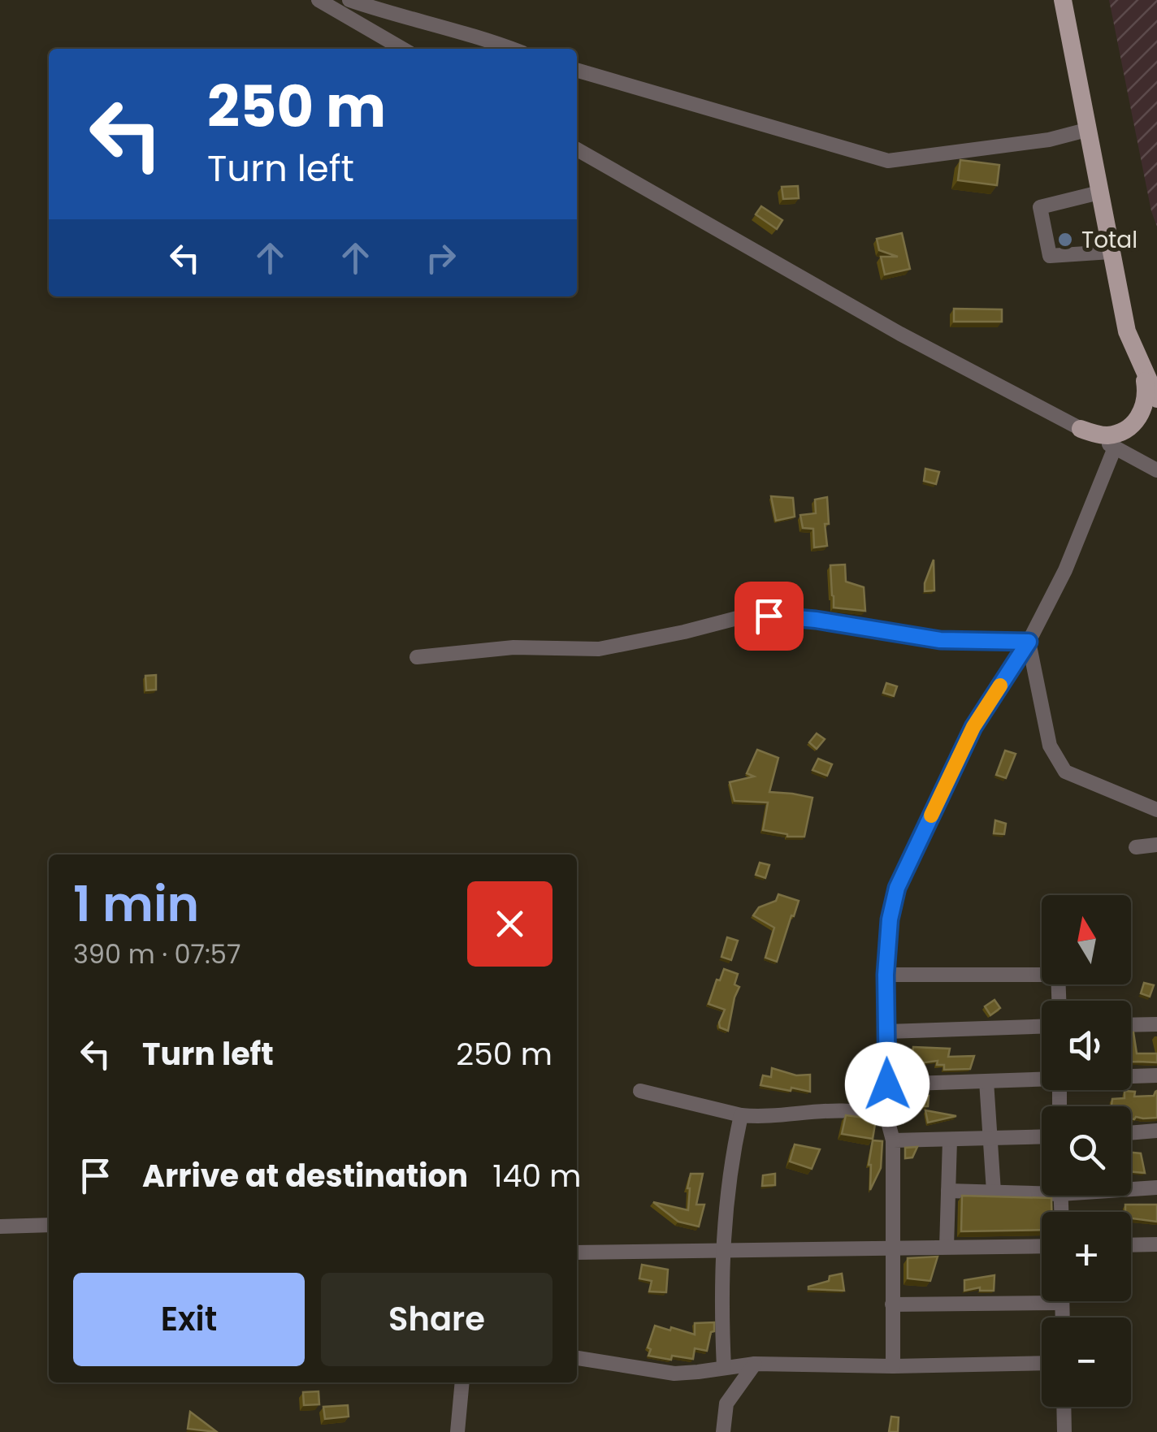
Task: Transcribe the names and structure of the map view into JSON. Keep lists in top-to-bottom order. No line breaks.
{"places":["Total"],"north":"top","page":{"turn":["250 m","Turn left"],"heading":["1 min","390 m · 07:57"],"map_buttons":["+","−"],"list":[{"name":"Turn left","value":"250 m"},{"name":"Arrive at destination","value":"140 m"}],"buttons":["Exit","Share"]}}
